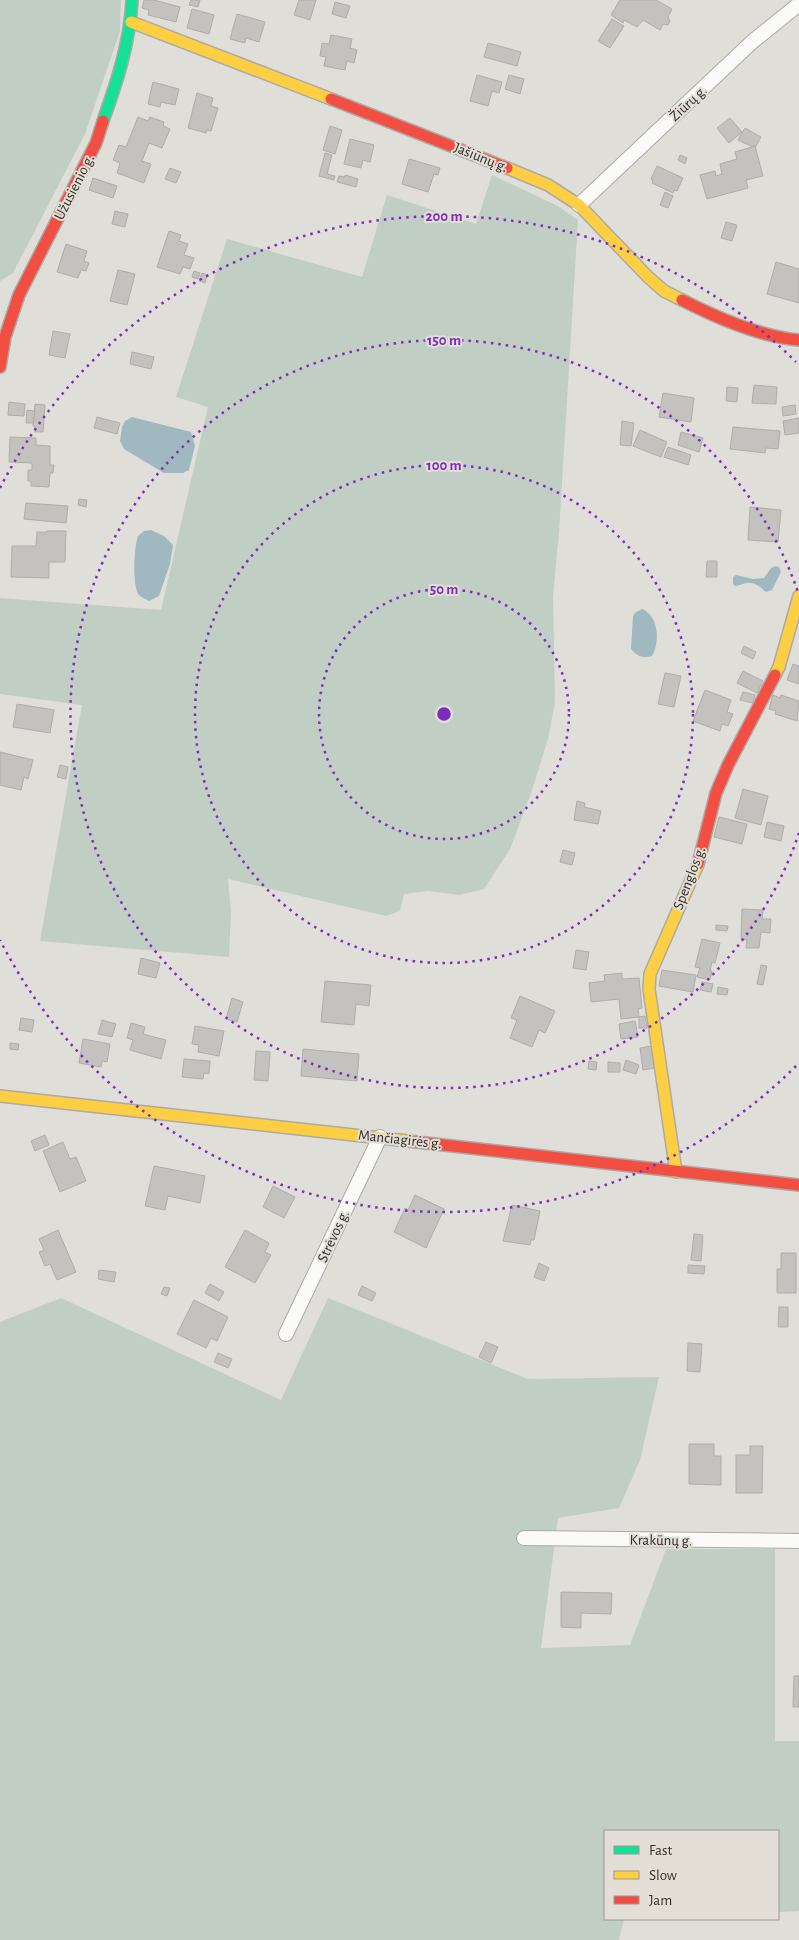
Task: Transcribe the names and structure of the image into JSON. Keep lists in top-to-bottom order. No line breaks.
{"streets":{"street":["Žiūrų g.","Jašiūnų g.","Užusienio g.","Spenglos g.","Mančiagirės g.","Strėvos g.","Krakūnų g."]},"crossings":[["Žiūrų g.","Jašiūnų g."],["Jašiūnų g.","Užusienio g."],["Spenglos g.","Mančiagirės g."],["Mančiagirės g.","Strėvos g."]],"legend":["Fast","Slow","Jam"],"rings":["200 m","150 m","100 m","50 m"]}
